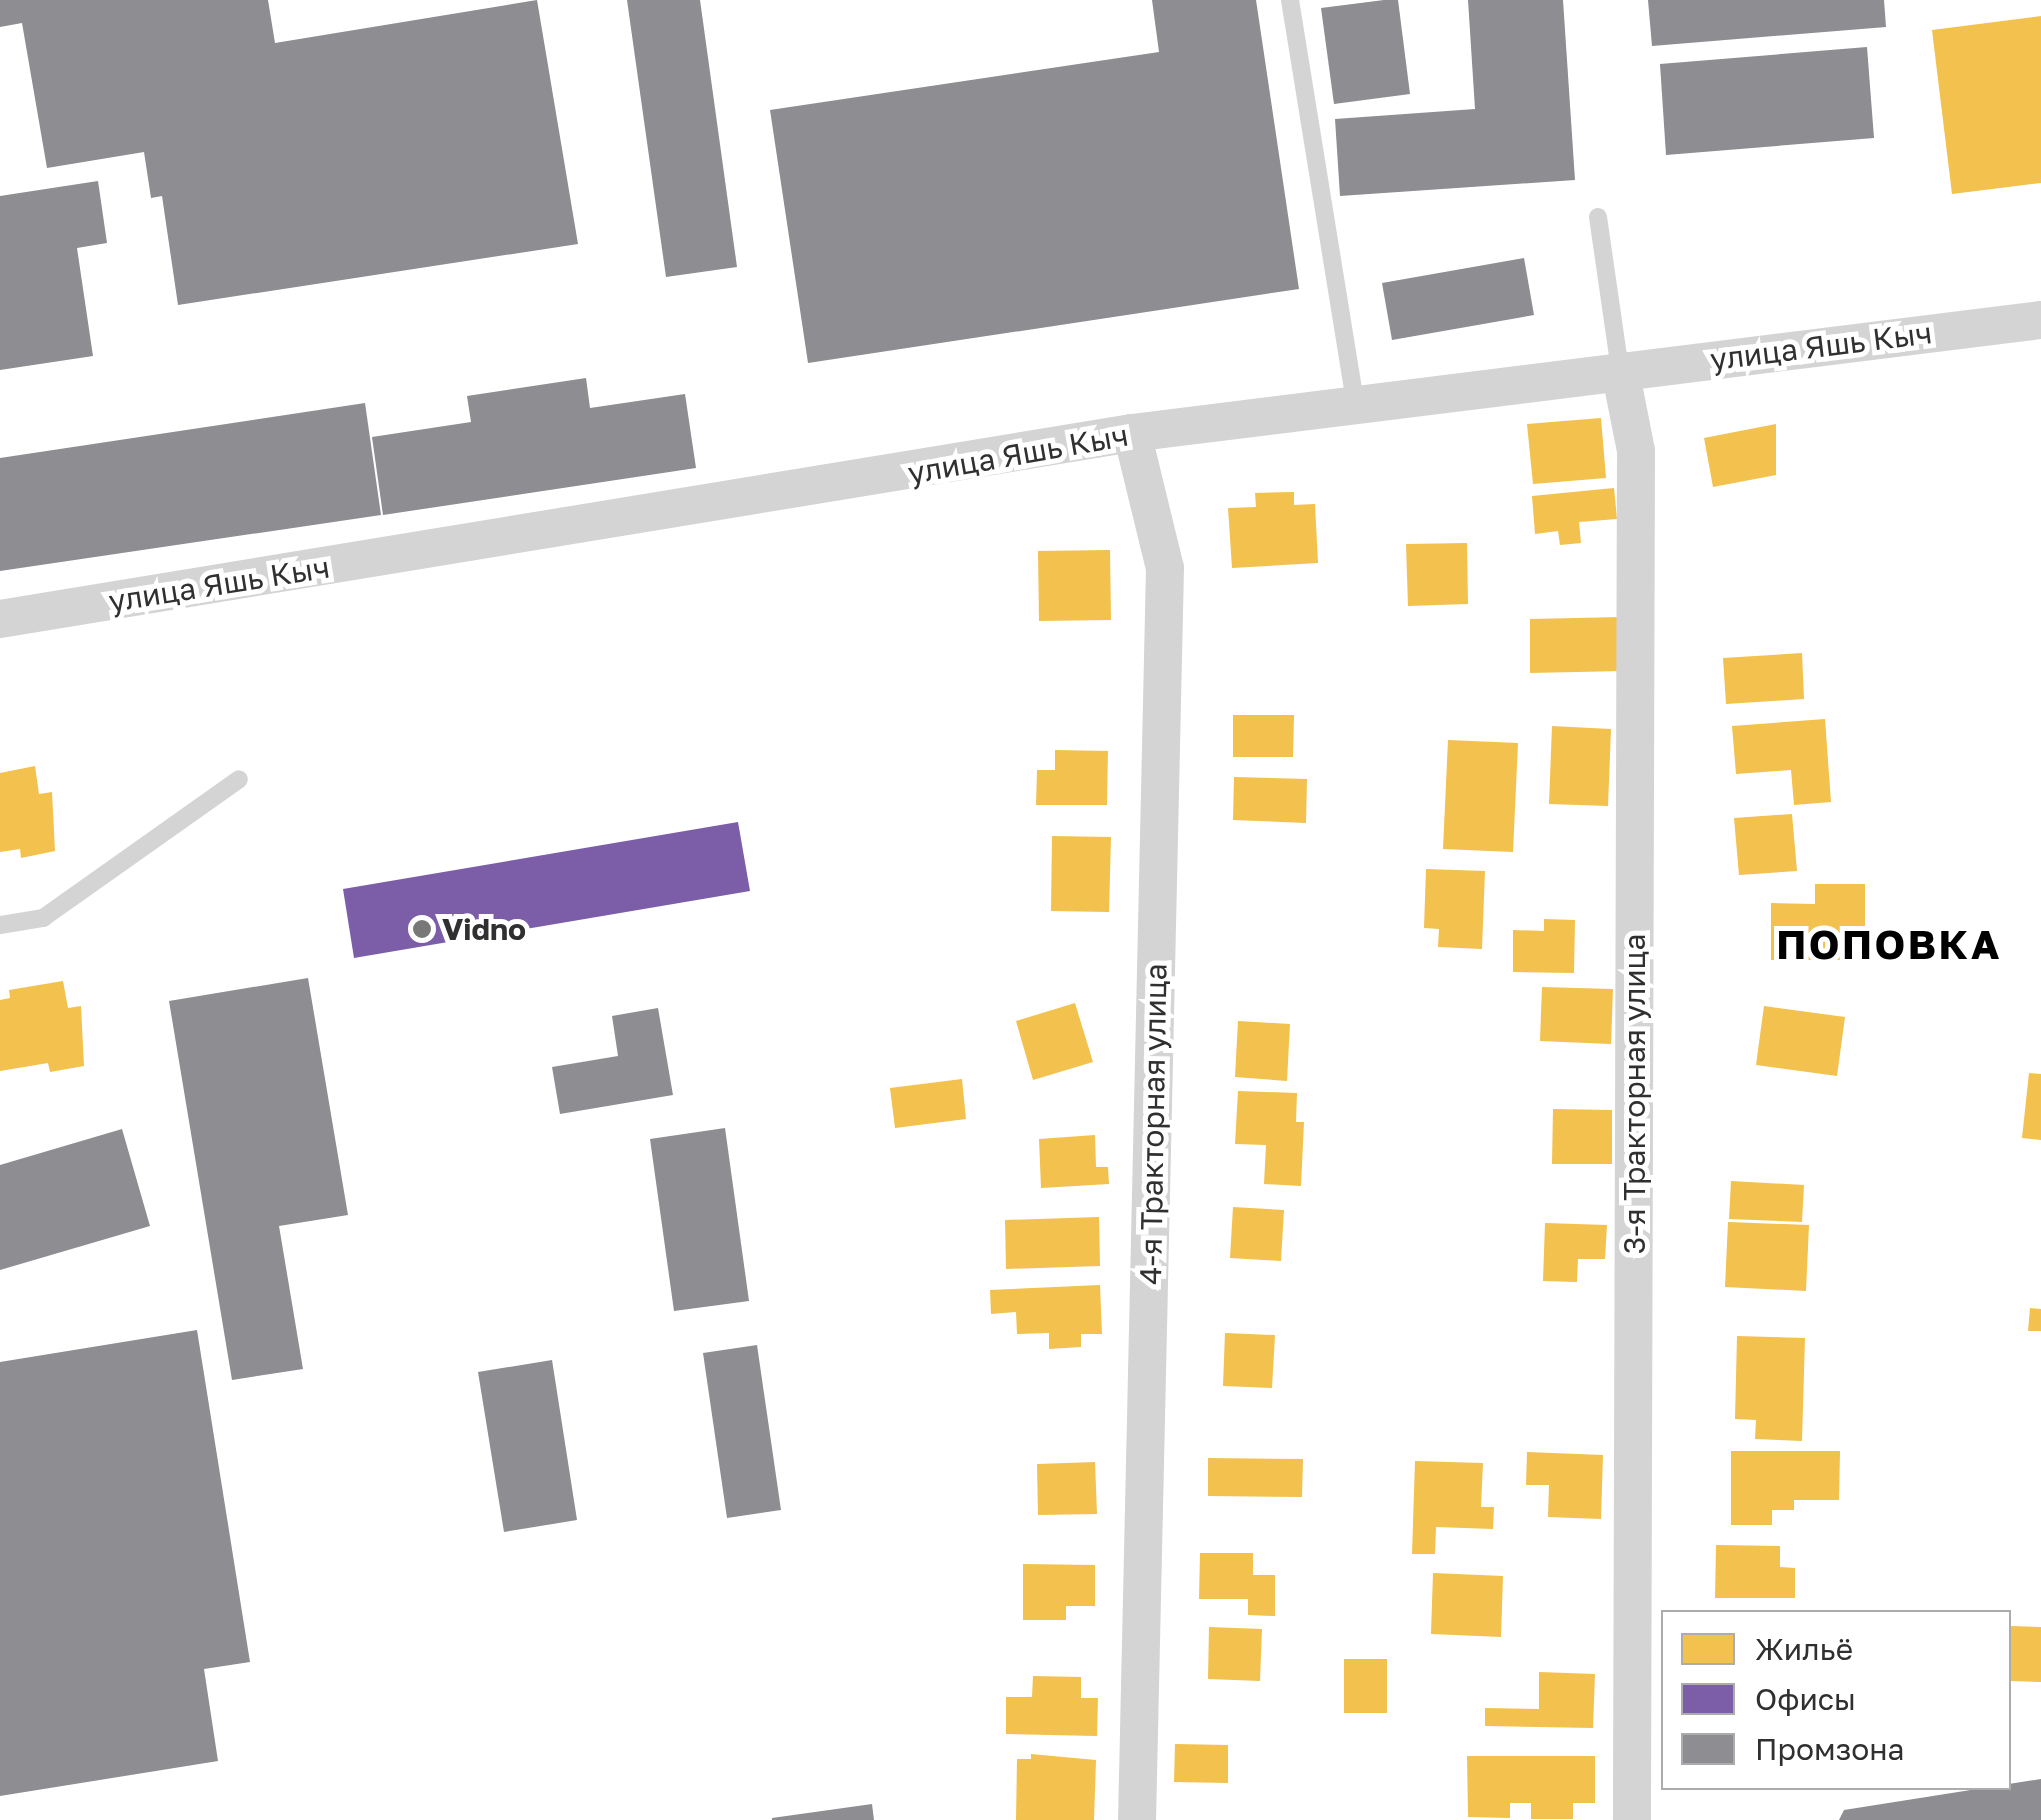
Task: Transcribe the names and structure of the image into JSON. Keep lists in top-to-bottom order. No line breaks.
{"streets":{"street":["улица Яшь Кыч","3-я Тракторная улица","4-я Тракторная улица"]},"crossings":[["улица Яшь Кыч","3-я Тракторная улица"],["улица Яшь Кыч","4-я Тракторная улица"]],"districts":["ПОПОВКА"],"places":["Vidno"],"legend":["Жильё","Офисы","Промзона"]}
